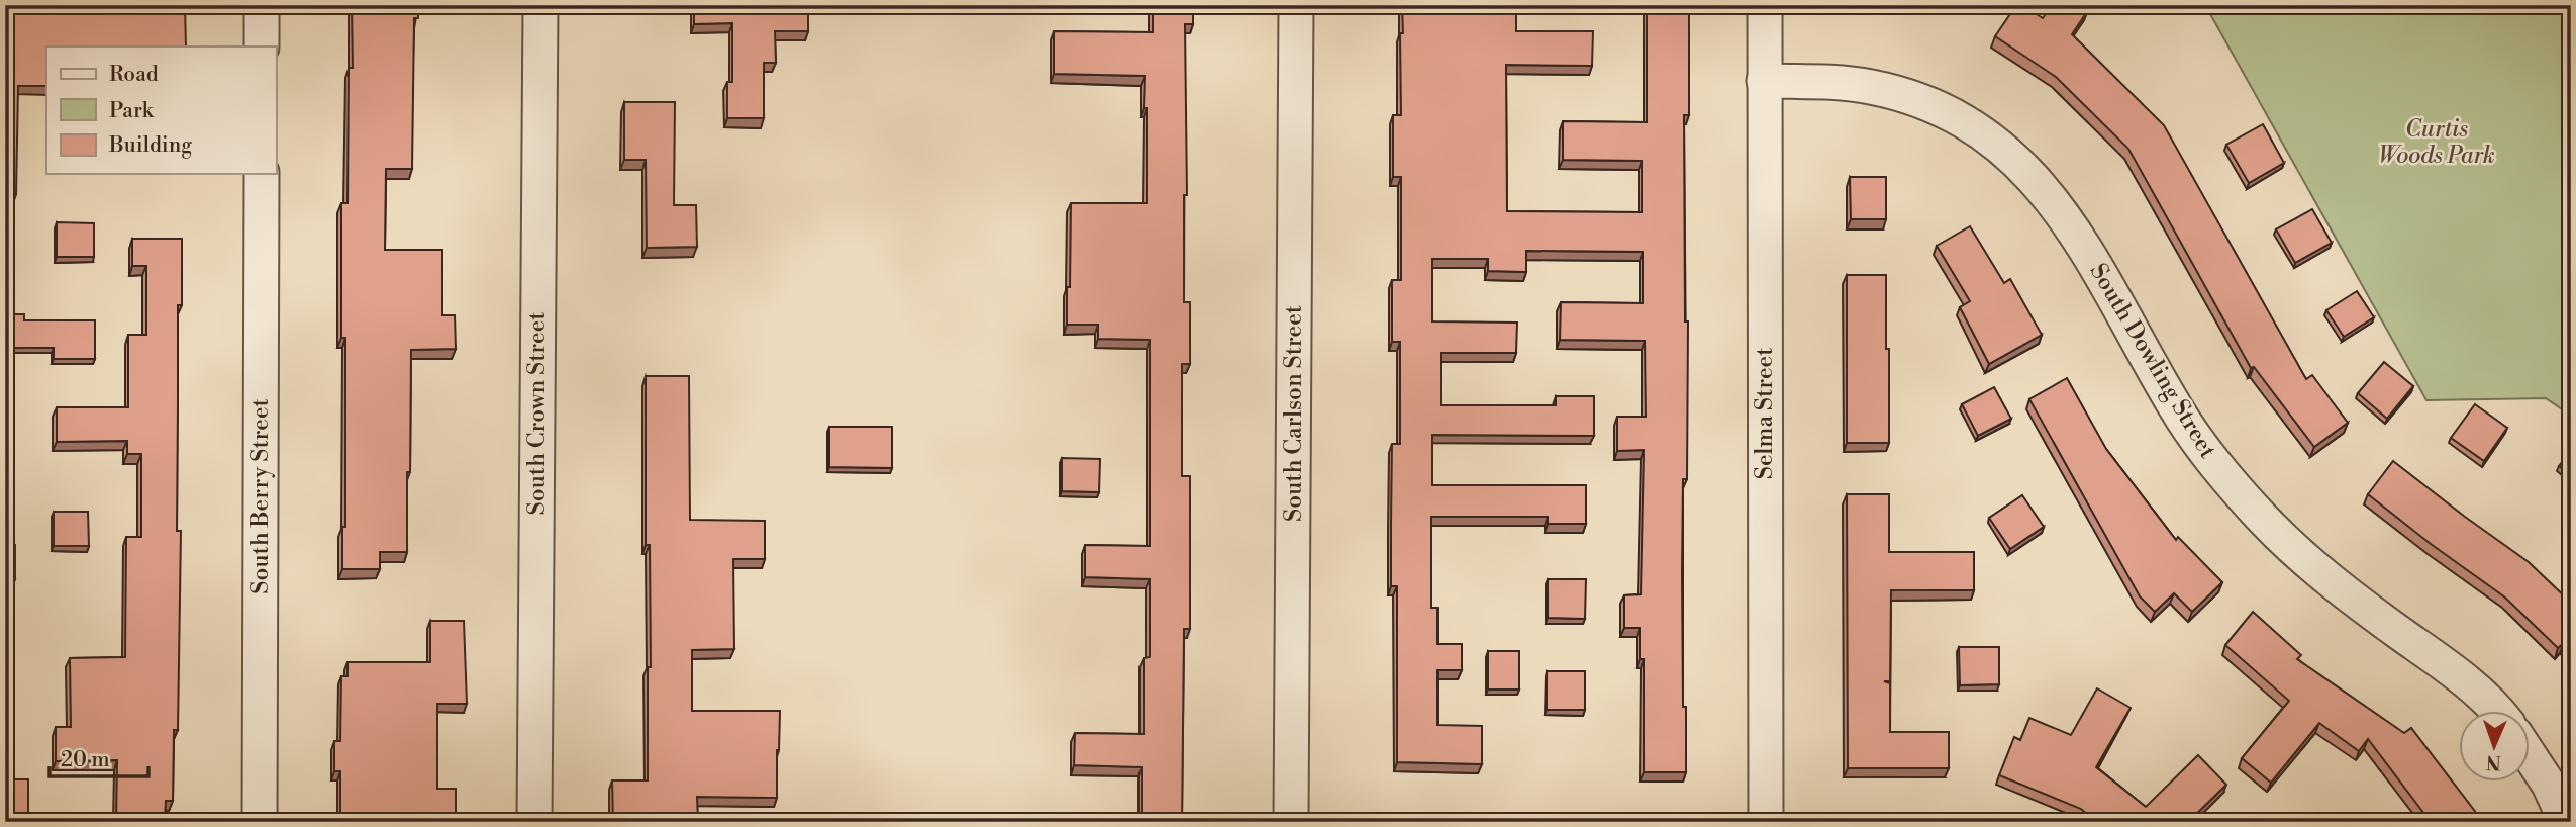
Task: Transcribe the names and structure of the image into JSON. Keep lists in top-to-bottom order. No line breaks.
{"streets":{"street":["South Dowling Street","South Crown Street","South Carlson Street","Selma Street","South Berry Street"]},"crossings":[["South Dowling Street","Selma Street"]],"parks":["Curtis Woods Park"],"legend":["Road","Park","Building"],"scale_bar":"20 m","north":"bottom"}
